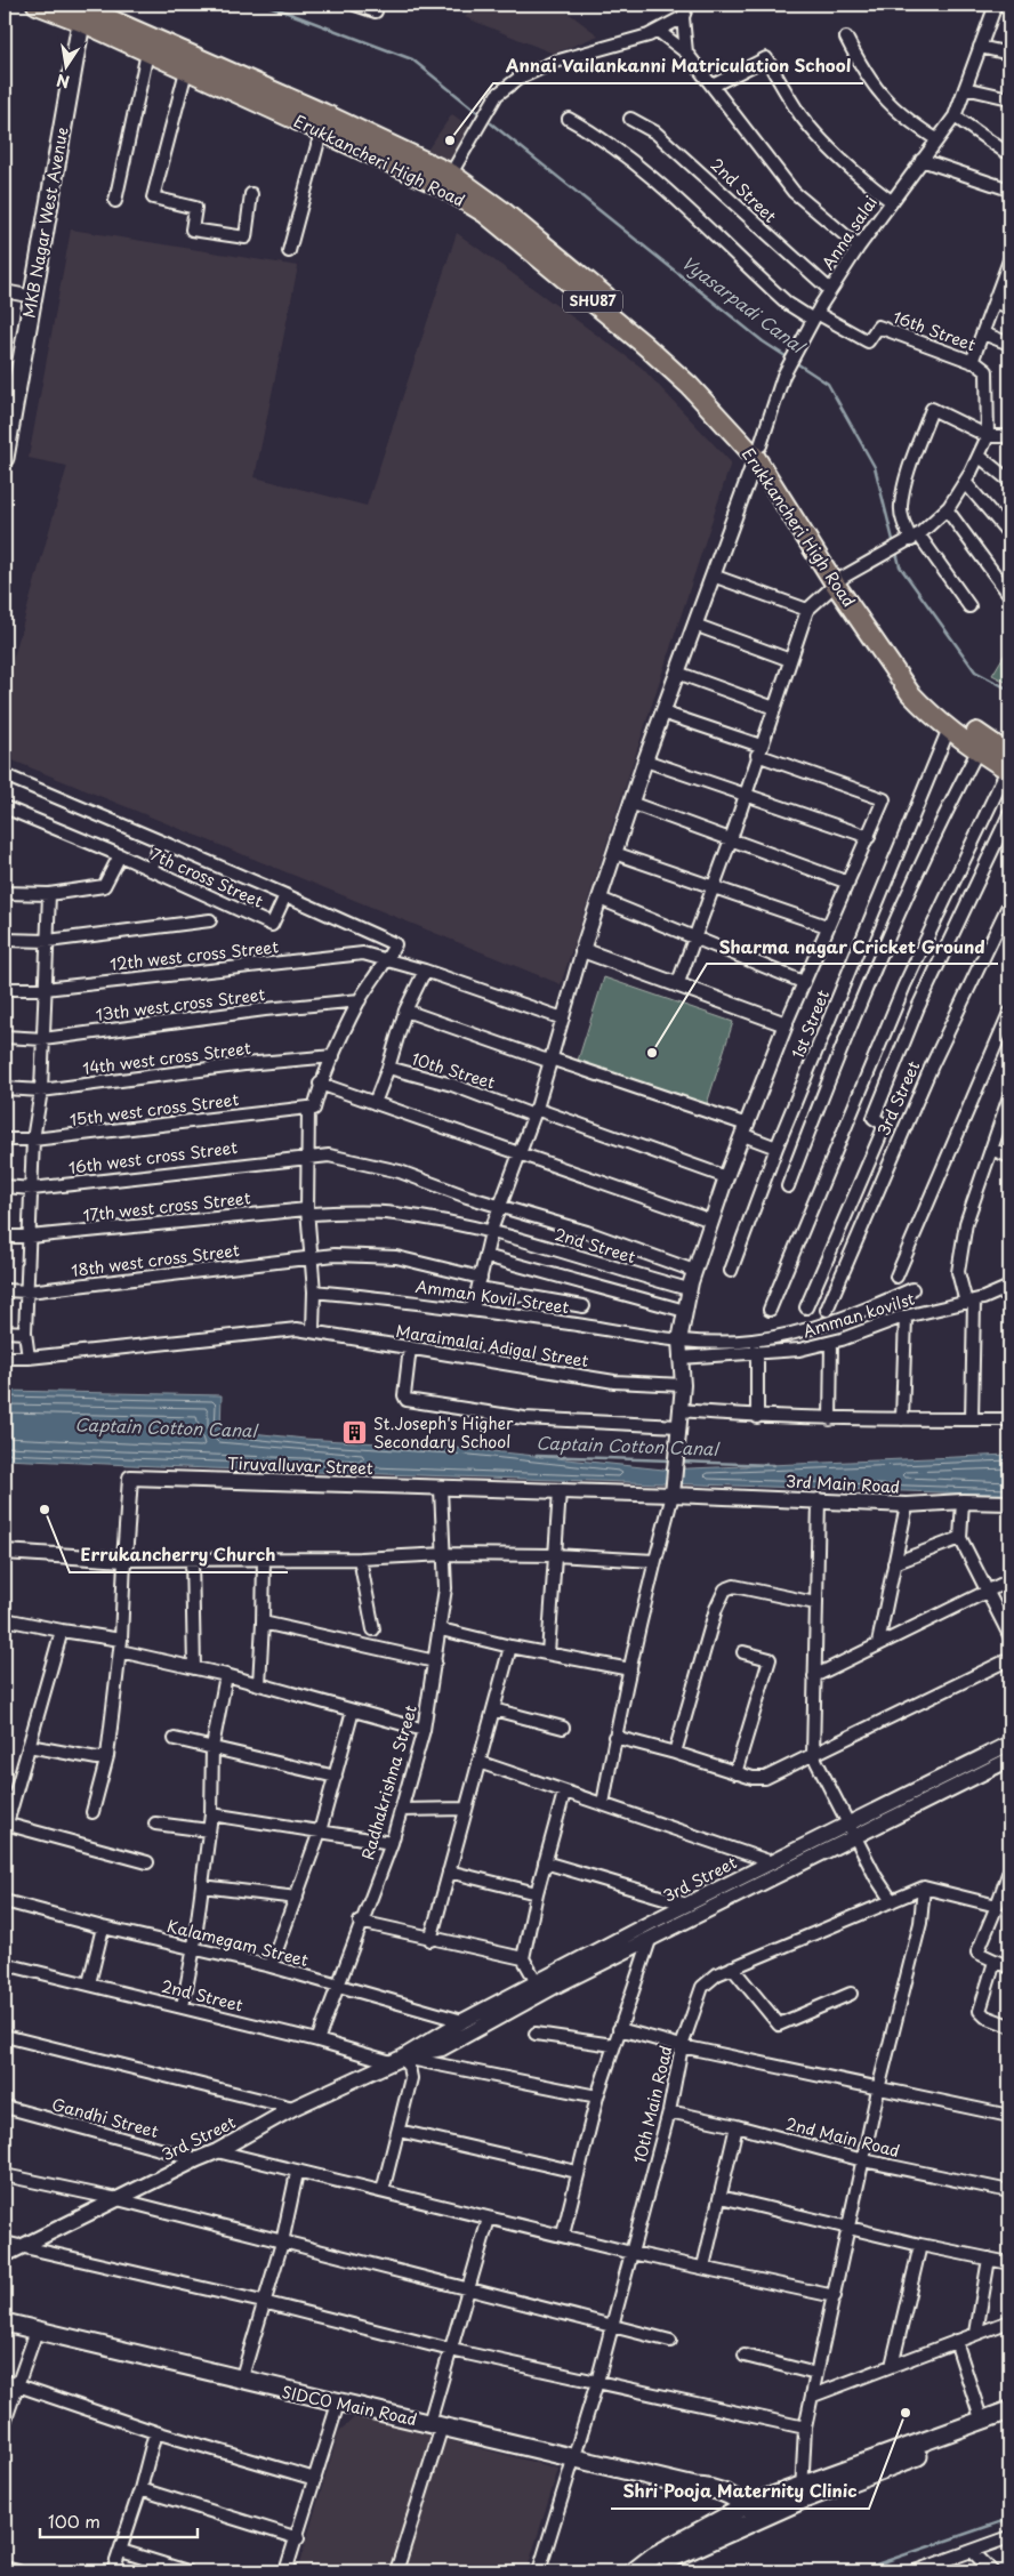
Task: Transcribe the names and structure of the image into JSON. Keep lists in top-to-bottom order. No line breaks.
{"streets":{"main road":["Erukkancheri High Road","MKB Nagar West Avenue","SHU87","SIDCO Main Road"],"street":["2nd Street","Anna salai","16th Street","7th cross Street","12th west cross Street","13th west cross Street","1st Street","14th west cross Street","10th Street","3rd Street","15th west cross Street","16th west cross Street","17th west cross Street","18th west cross Street","Amman Kovil Street","Amman kovilst","Maraimalai Adigal Street","Tiruvalluvar Street","3rd Main Road","Radhakrishna Street","Kalamegam Street","10th Main Road","Gandhi Street","2nd Main Road"]},"crossings":[["Erukkancheri High Road","MKB Nagar West Avenue"],["Erukkancheri High Road","Anna salai"],["Erukkancheri High Road","SHU87"],["Erukkancheri High Road","1st Street"],["2nd Street","Anna salai"],["2nd Street","3rd Street"],["2nd Street","17th west cross Street"],["2nd Street","Radhakrishna Street"],["MKB Nagar West Avenue","SHU87"],["Anna salai","SHU87"],["Anna salai","16th Street"],["7th cross Street","12th west cross Street"],["12th west cross Street","10th Street"],["3rd Street","Kalamegam Street"],["3rd Street","Gandhi Street"],["Tiruvalluvar Street","3rd Main Road"],["Tiruvalluvar Street","Radhakrishna Street"],["Radhakrishna Street","Kalamegam Street"],["10th Main Road","2nd Main Road"],["10th Main Road","SIDCO Main Road"]],"water":["Vyasarpadi Canal","Captain Cotton Canal"],"places":{"other":["Annai Vailankanni Matriculation School","Sharma nagar Cricket Ground","Errukancherry Church","Shri Pooja Maternity Clinic"],"building":["St.Joseph's Higher Secondary School"]},"scale_bar":"100 m","north":"bottom"}
